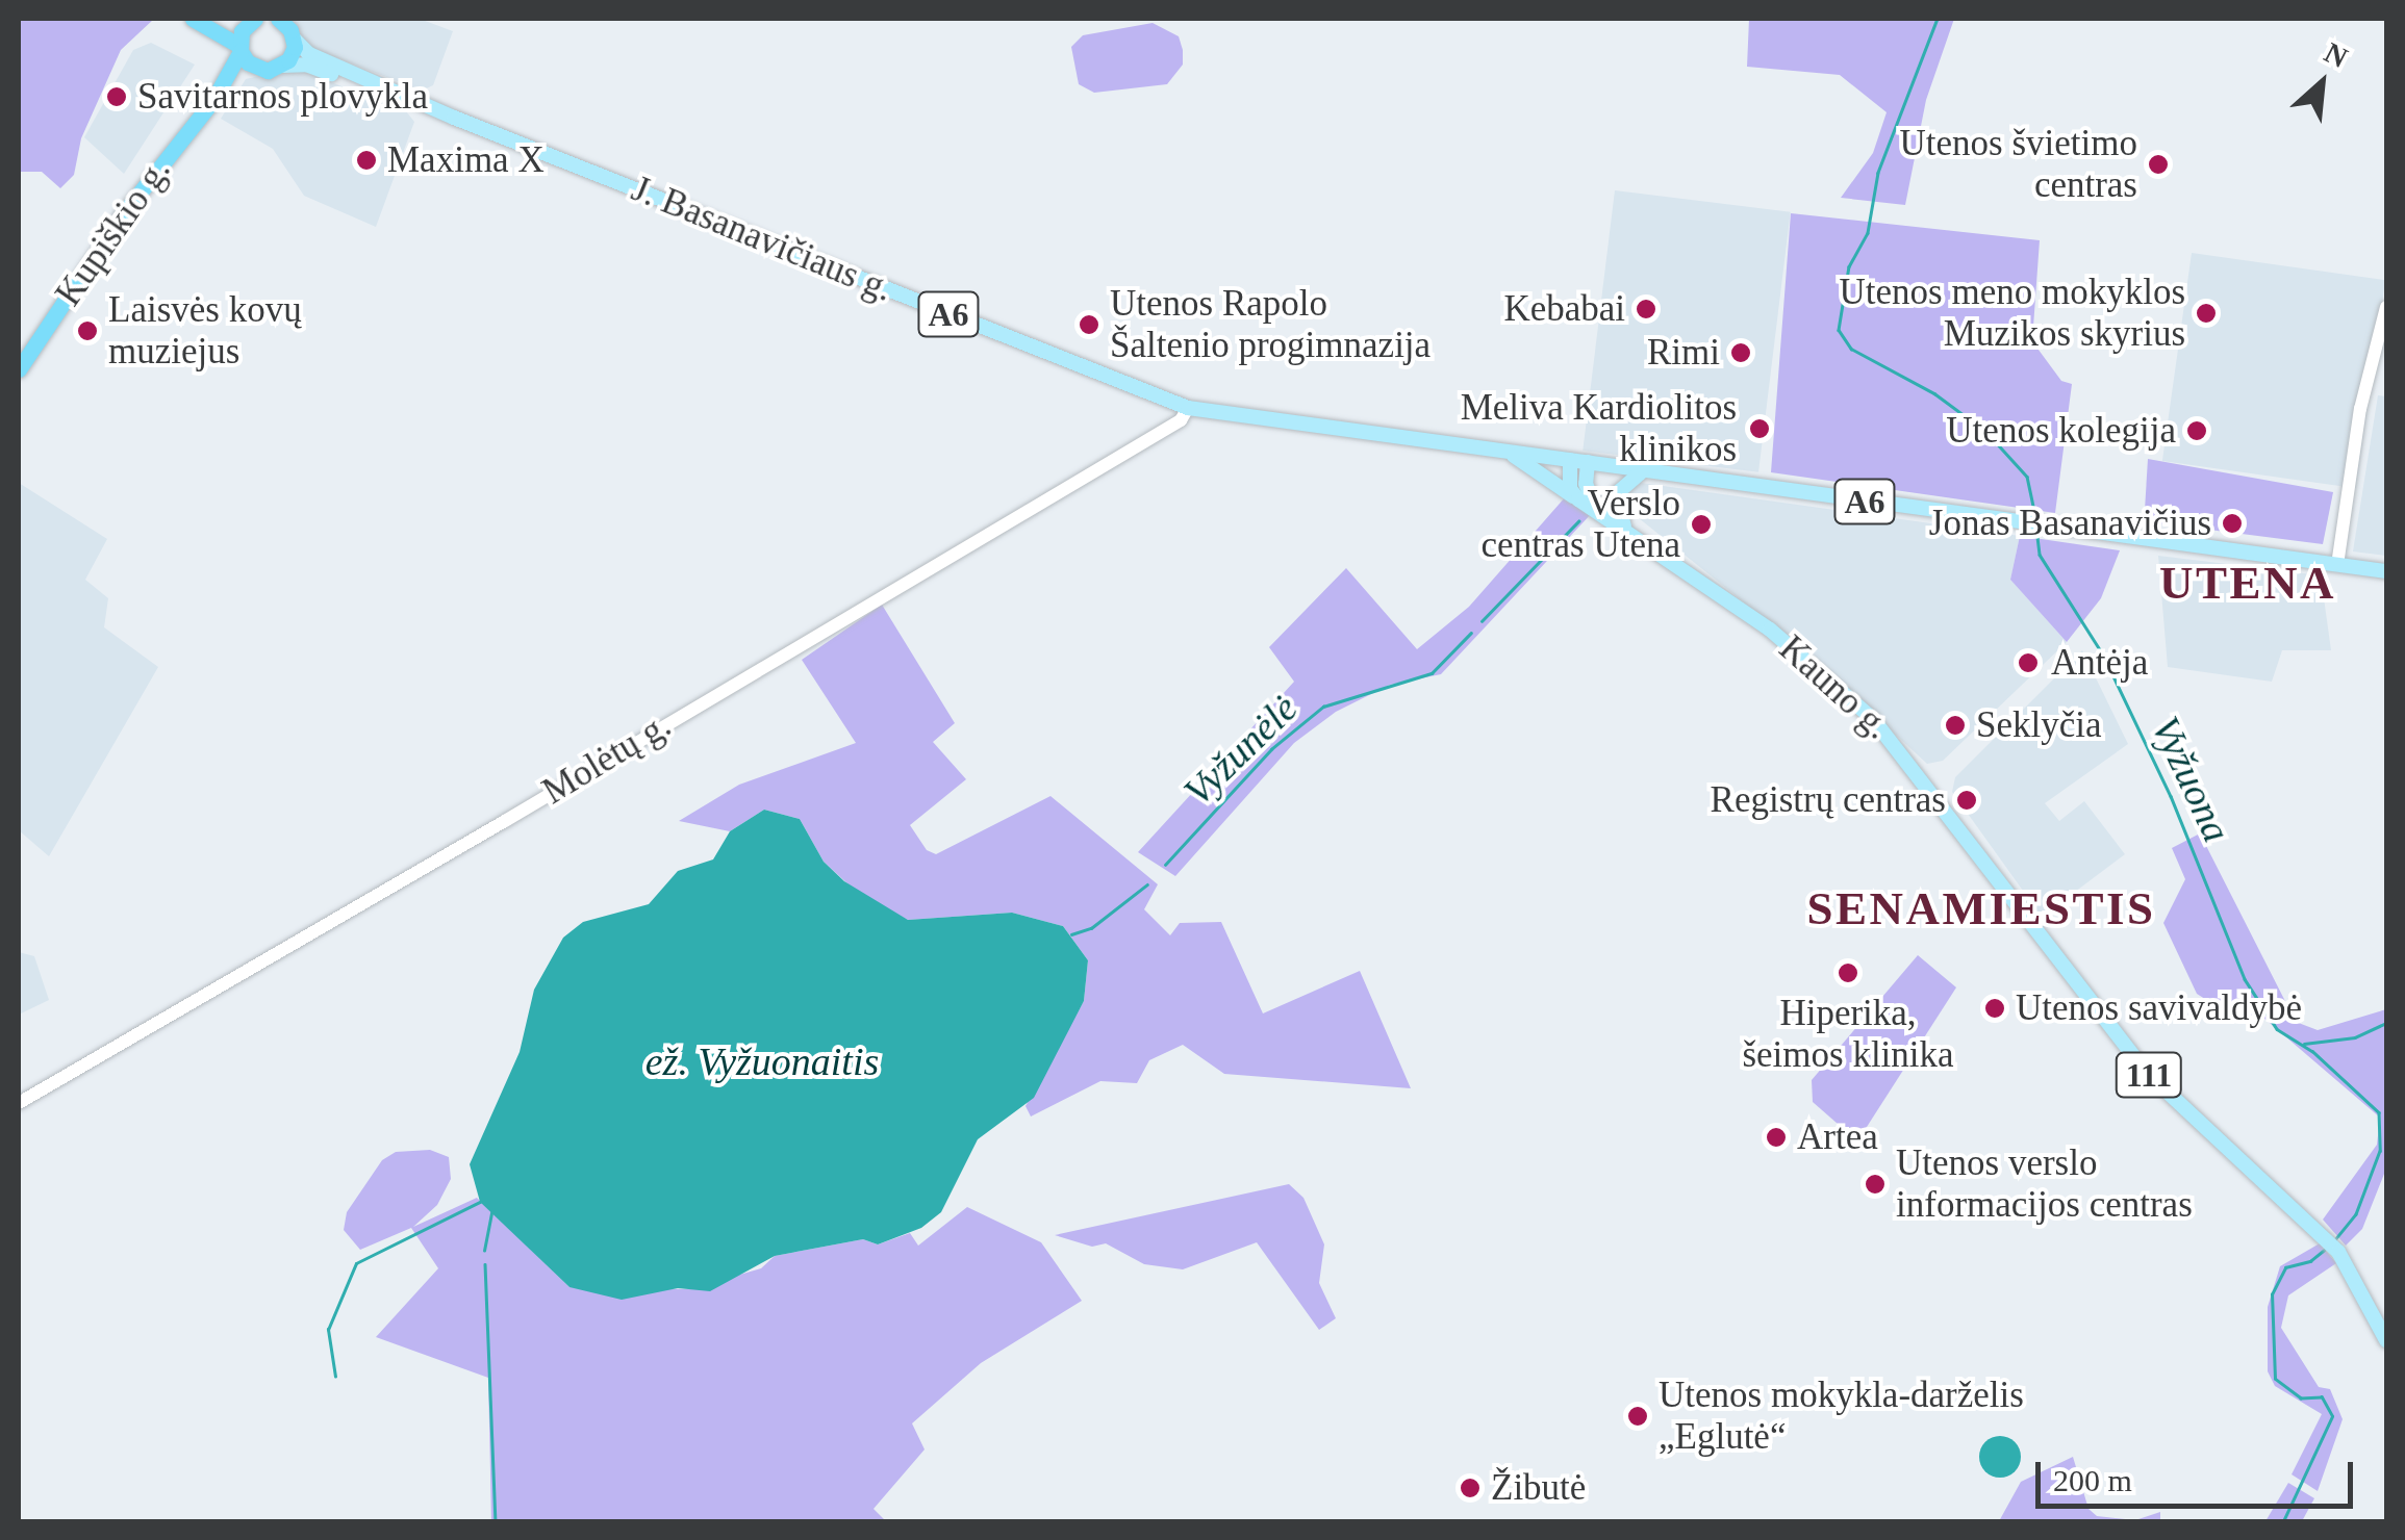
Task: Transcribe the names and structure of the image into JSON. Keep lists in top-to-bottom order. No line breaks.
{"streets":{"highway":["Kupiškio g."],"main road":["J. Basanavičiaus g.","A6","Kauno g.","111"],"street":["Molėtų g."]},"crossings":[["J. Basanavičiaus g.","Kauno g."],["J. Basanavičiaus g.","Molėtų g."]],"districts":["UTENA","SENAMIESTIS"],"water":["Vyžunėlė","Vyžuona","ež. Vyžuonaitis"],"places":["Savitarnos plovykla","Maxima X","Utenos švietimo centras","Kebabai","Utenos meno mokyklos Muzikos skyrius","Utenos Rapolo Šaltenio progimnazija","Laisvės kovų muziejus","Rimi","Meliva Kardiolitos klinikos","Utenos kolegija","Jonas Basanavičius","Verslo centras Utena","Antėja","Seklyčia","Registrų centras","Hiperika, šeimos klinika","Utenos savivaldybė","Artea","Utenos verslo informacijos centras","Utenos mokykla-darželis „Eglutė“","Žibutė"],"scale_bar":"200 m","north":"top right"}
